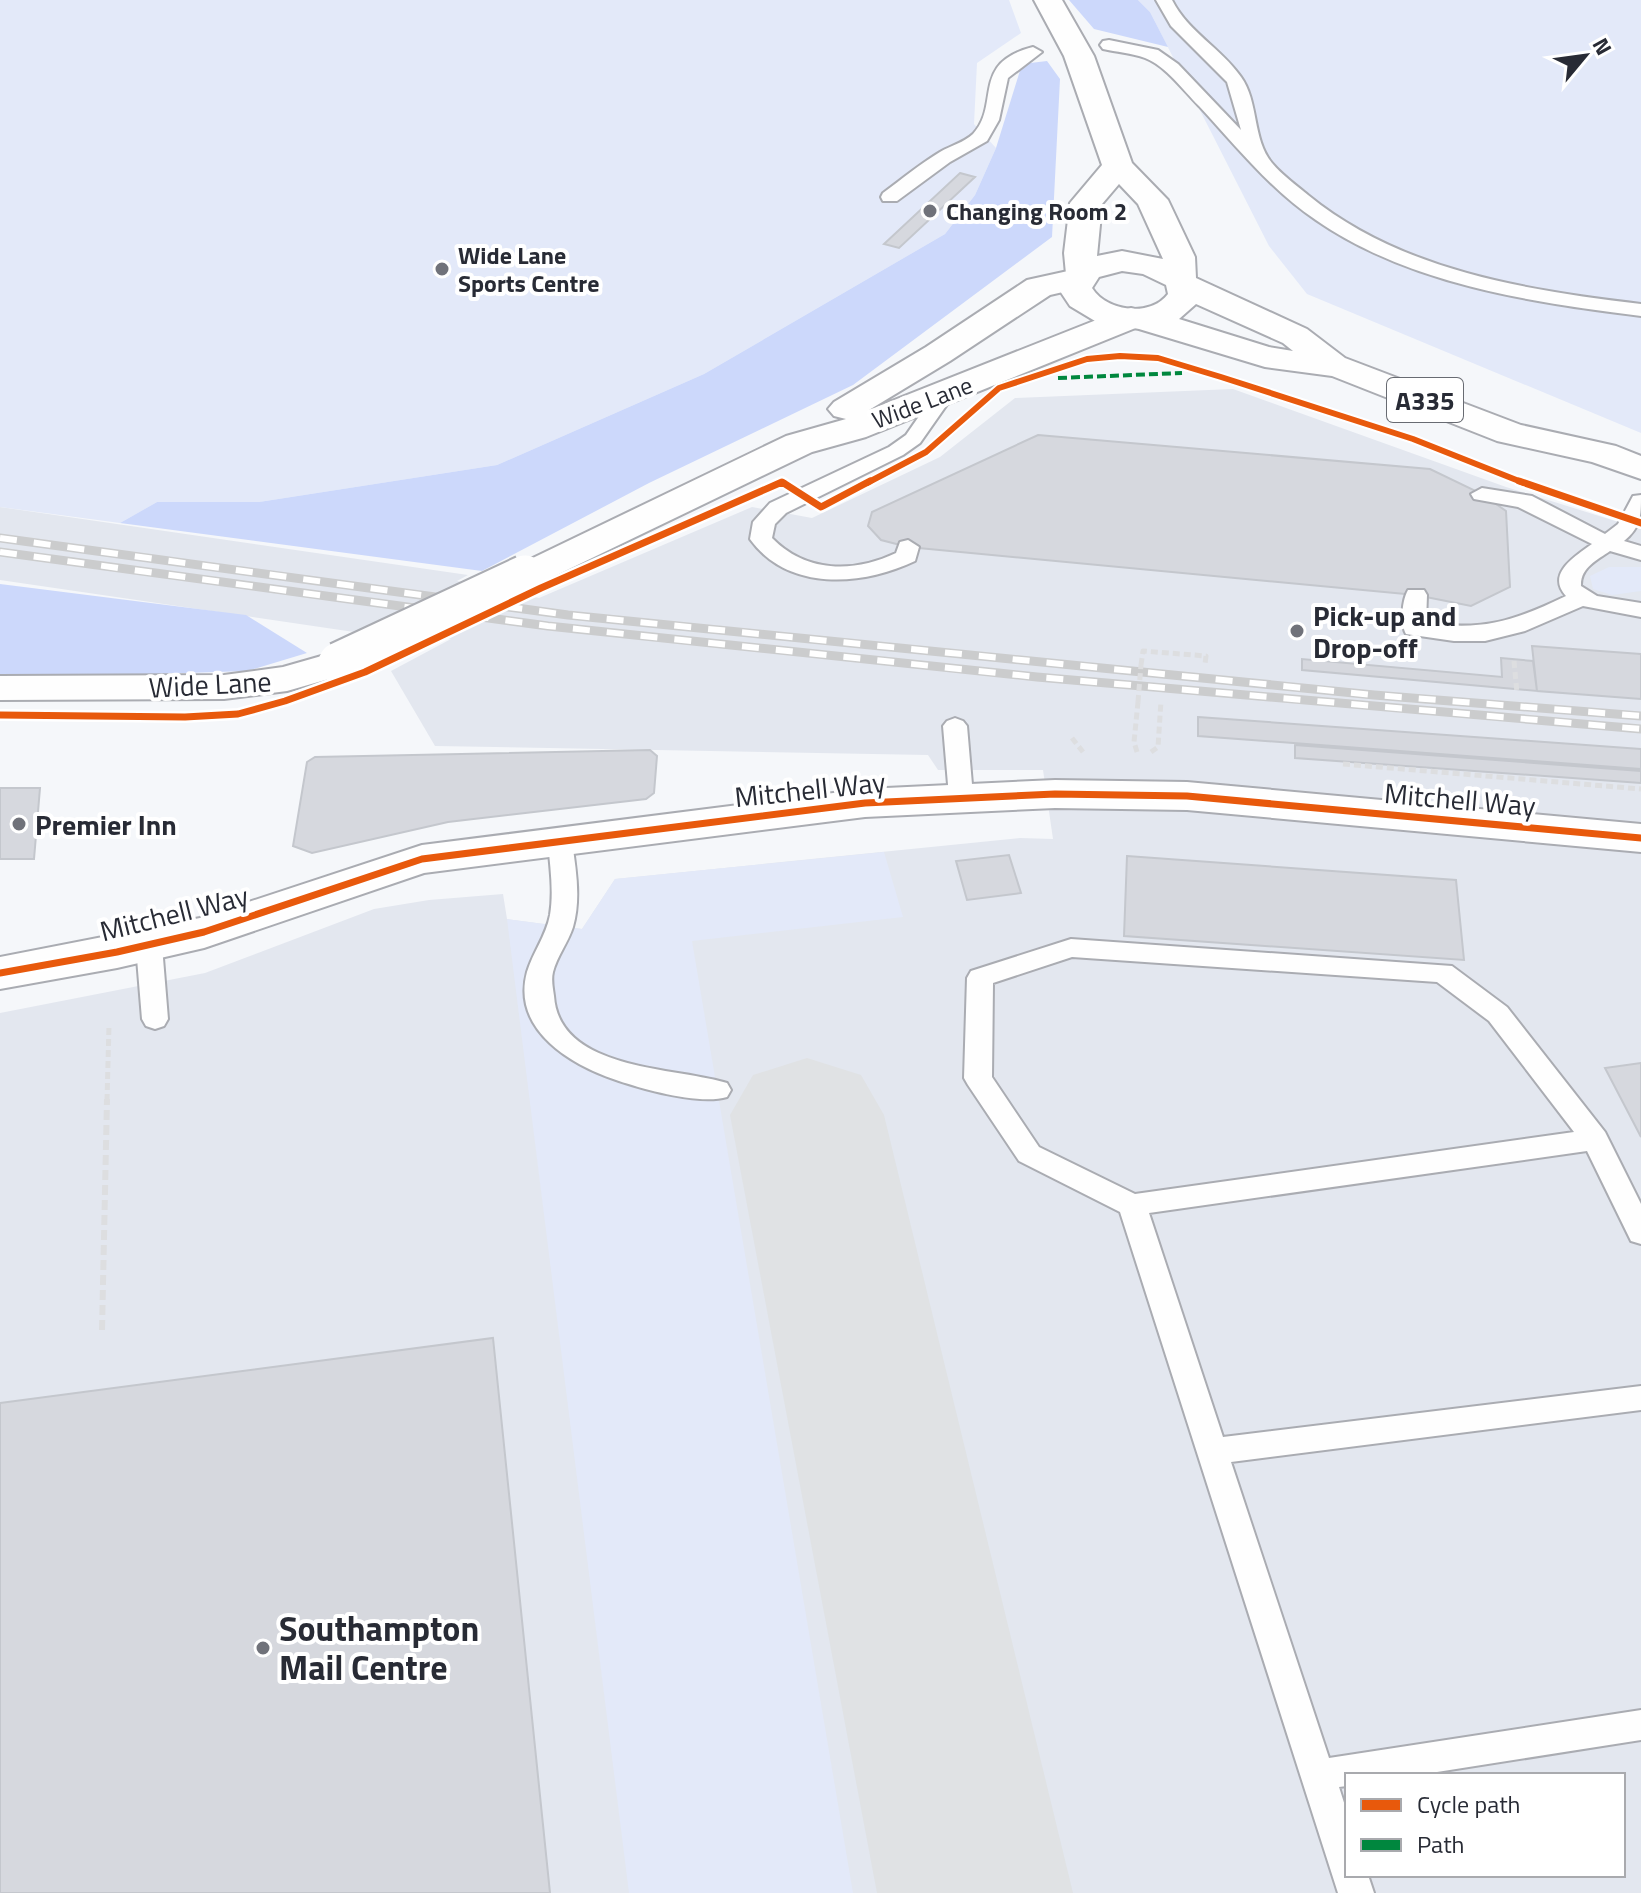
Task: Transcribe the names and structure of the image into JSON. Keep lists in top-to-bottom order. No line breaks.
{"streets":{"street":["A335","Wide Lane","Mitchell Way"]},"crossings":[["A335","Wide Lane"]],"places":["Changing Room 2","Wide Lane Sports Centre","Pick-up and Drop-off","Premier Inn","Southampton Mail Centre"],"legend":["Cycle path","Path"],"north":"top right"}
